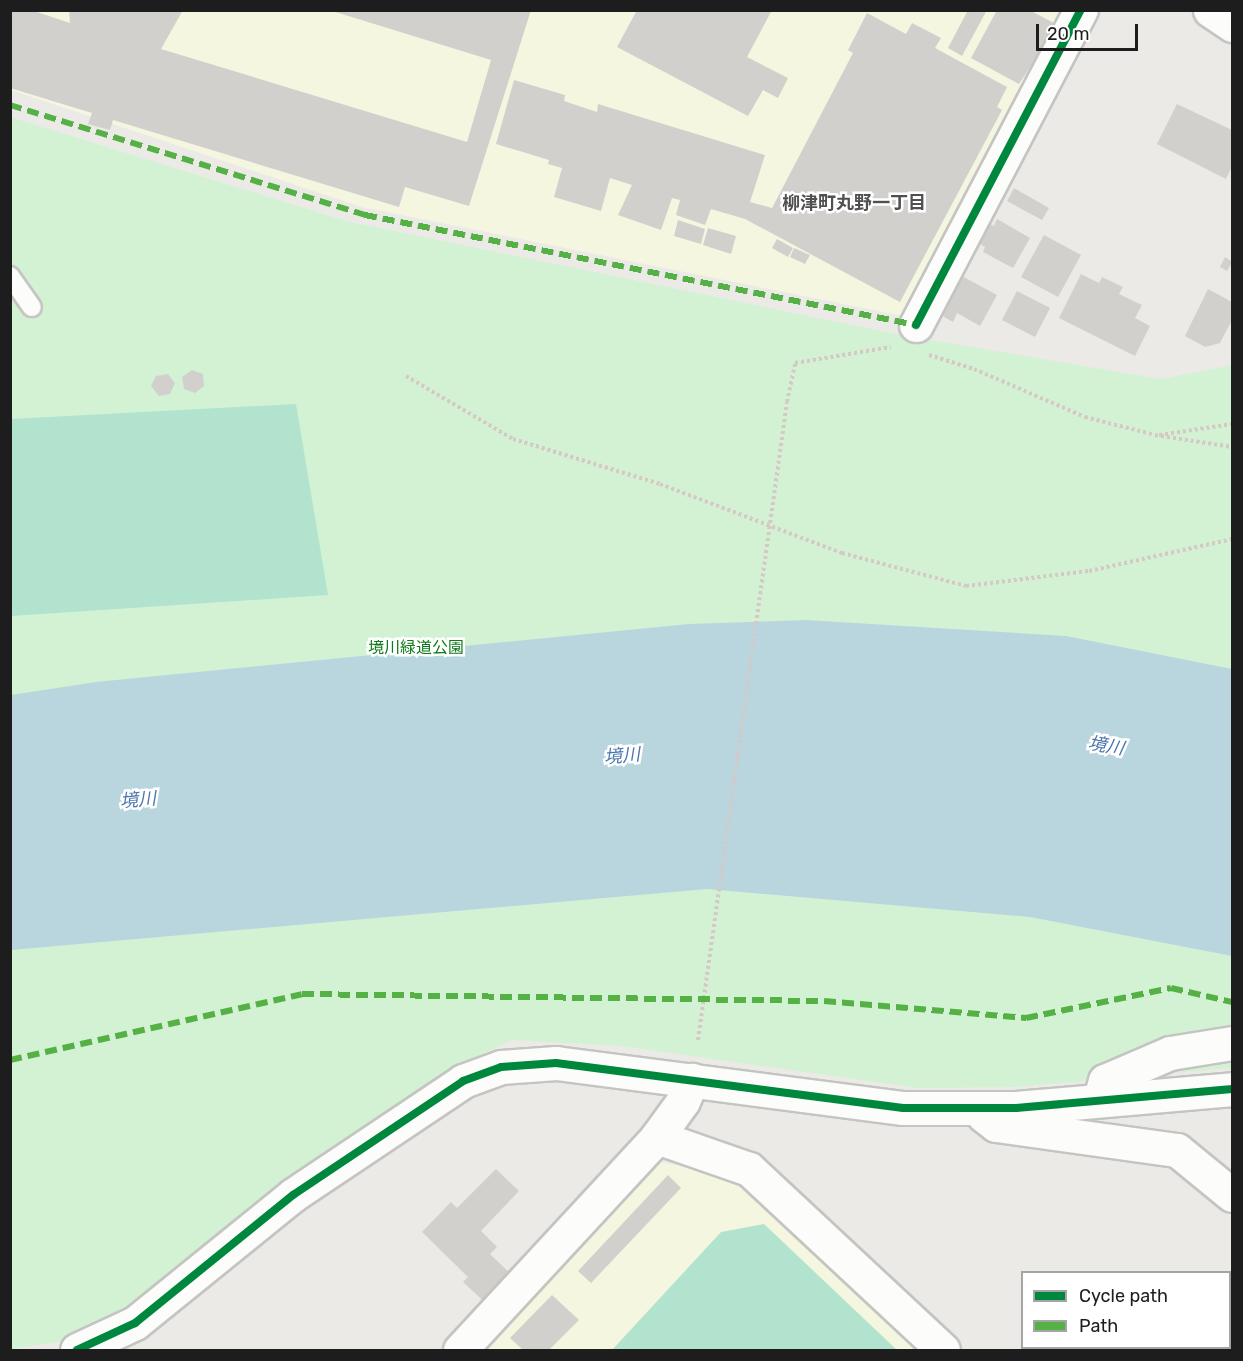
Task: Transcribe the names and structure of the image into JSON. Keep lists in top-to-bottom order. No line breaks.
{"districts":["柳津町丸野一丁目"],"water":["境川"],"parks":["境川緑道公園"],"legend":["Cycle path","Path"],"scale_bar":"20 m"}
